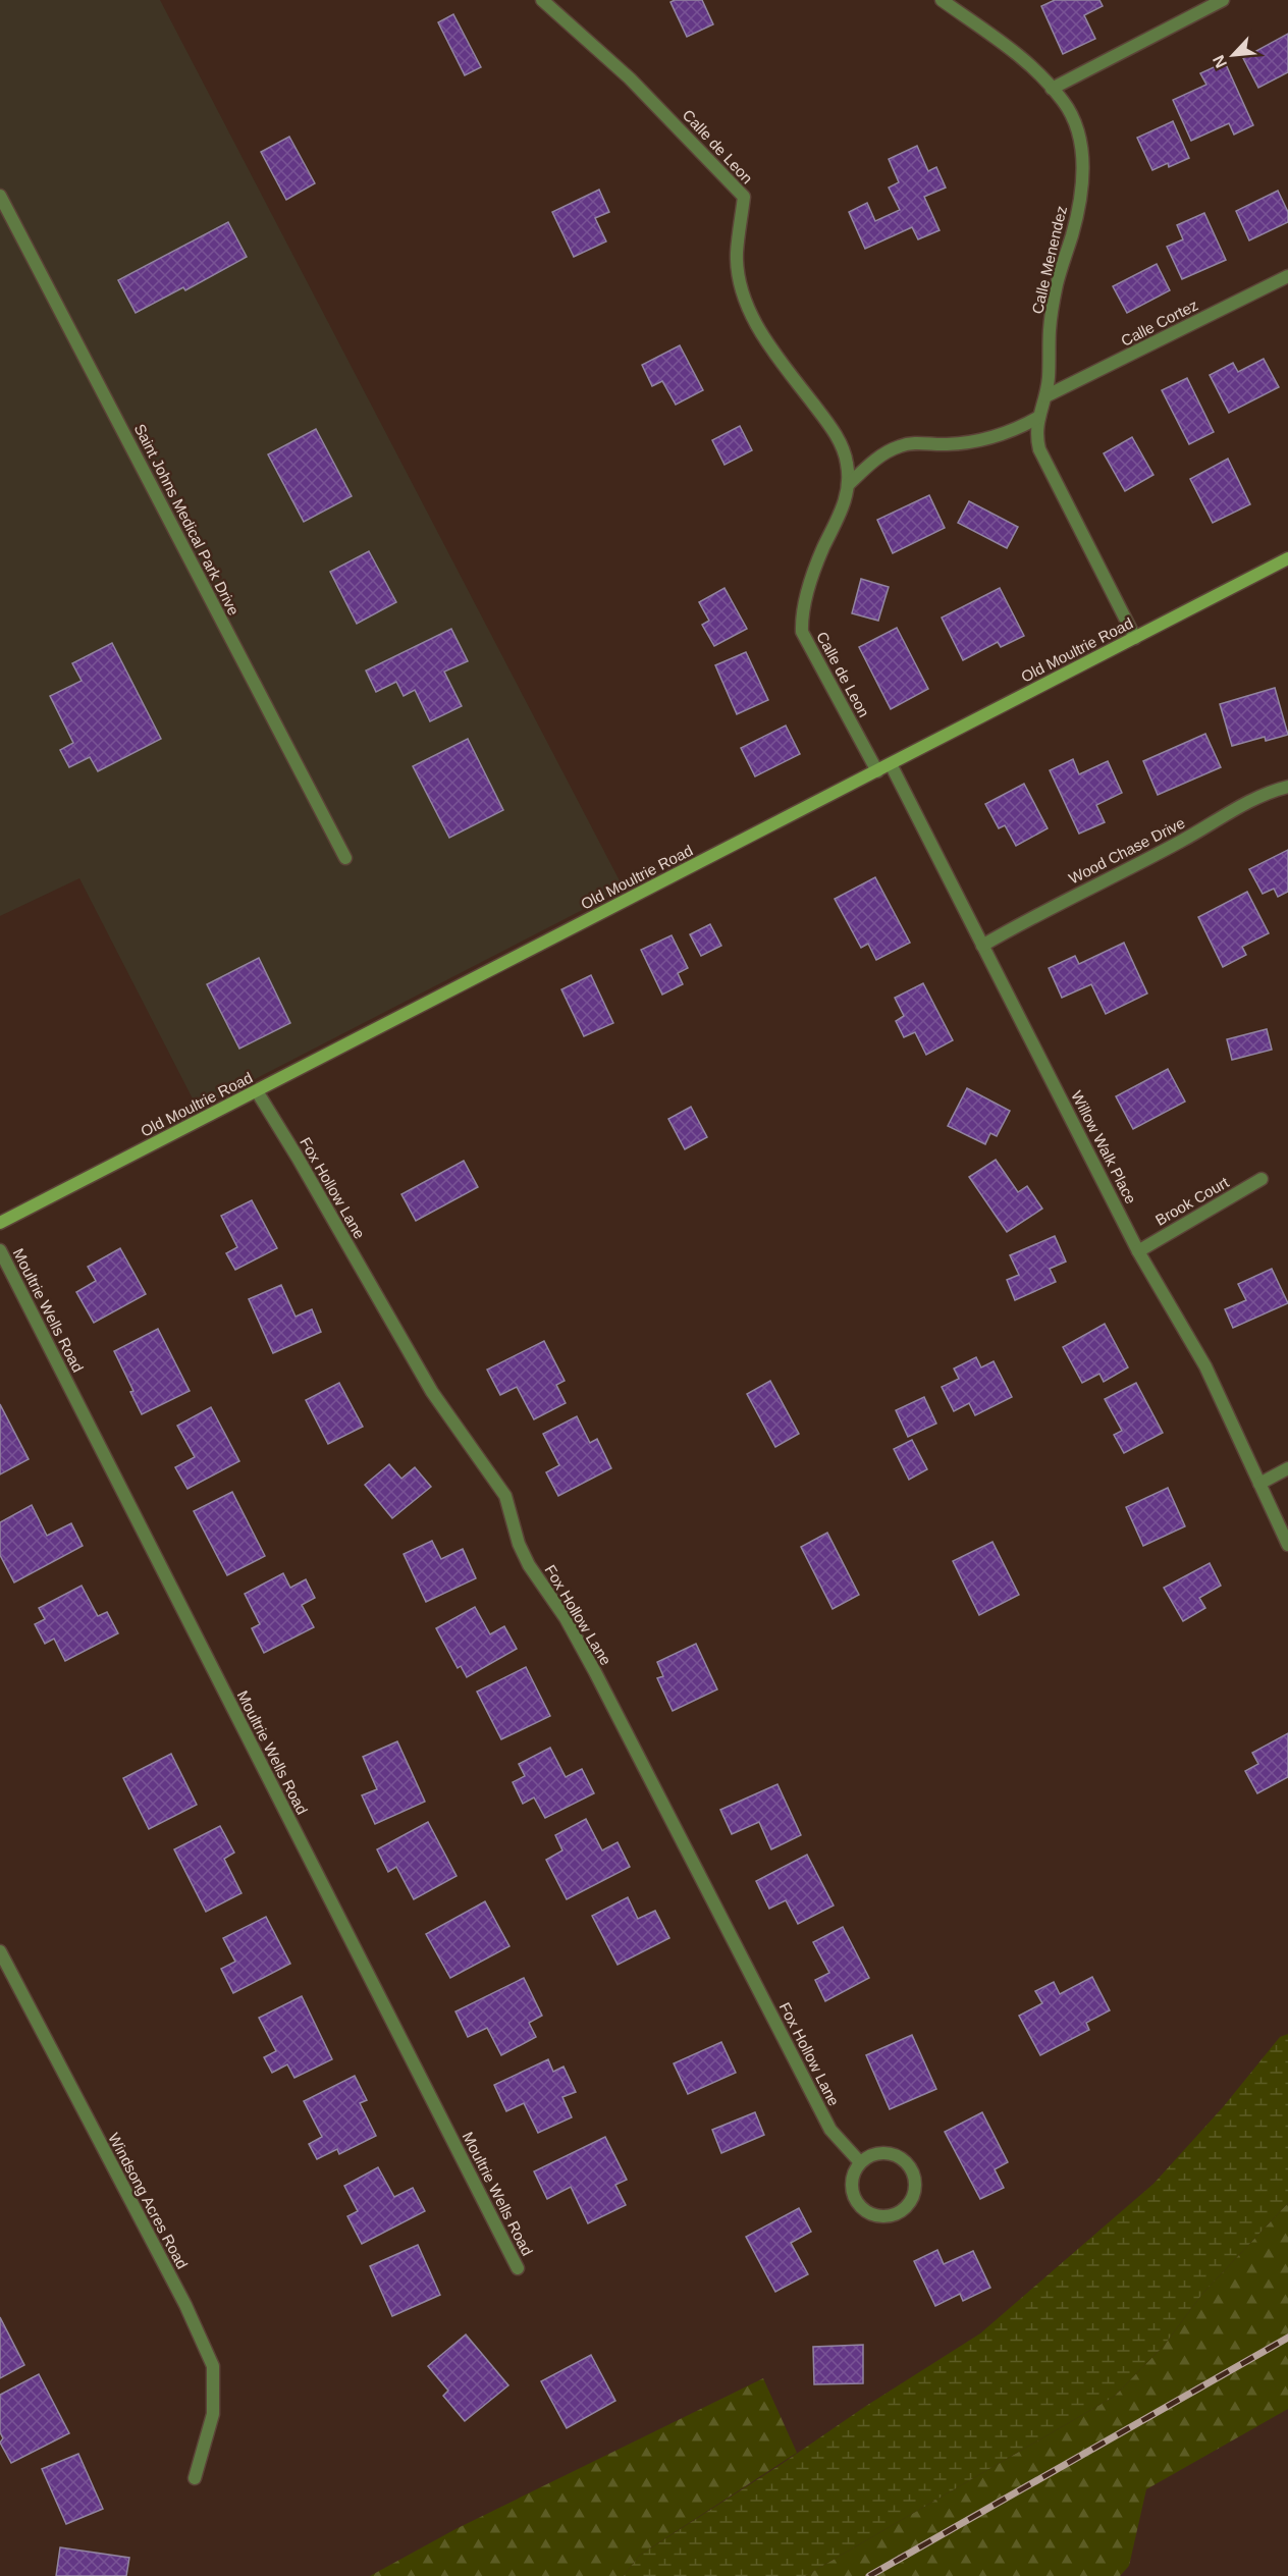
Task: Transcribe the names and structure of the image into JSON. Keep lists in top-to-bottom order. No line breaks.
{"streets":{"main road":["Old Moultrie Road"],"street":["Calle de Leon","Calle Menendez","Calle Cortez","Saint Johns Medical Park Drive","Wood Chase Drive","Willow Walk Place","Fox Hollow Lane","Brook Court","Moultrie Wells Road","Windsong Acres Road"]},"crossings":[["Calle de Leon","Old Moultrie Road"],["Calle Menendez","Calle Cortez"],["Calle Menendez","Old Moultrie Road"],["Old Moultrie Road","Willow Walk Place"],["Old Moultrie Road","Fox Hollow Lane"],["Wood Chase Drive","Willow Walk Place"],["Willow Walk Place","Brook Court"]],"north":"bottom left"}
